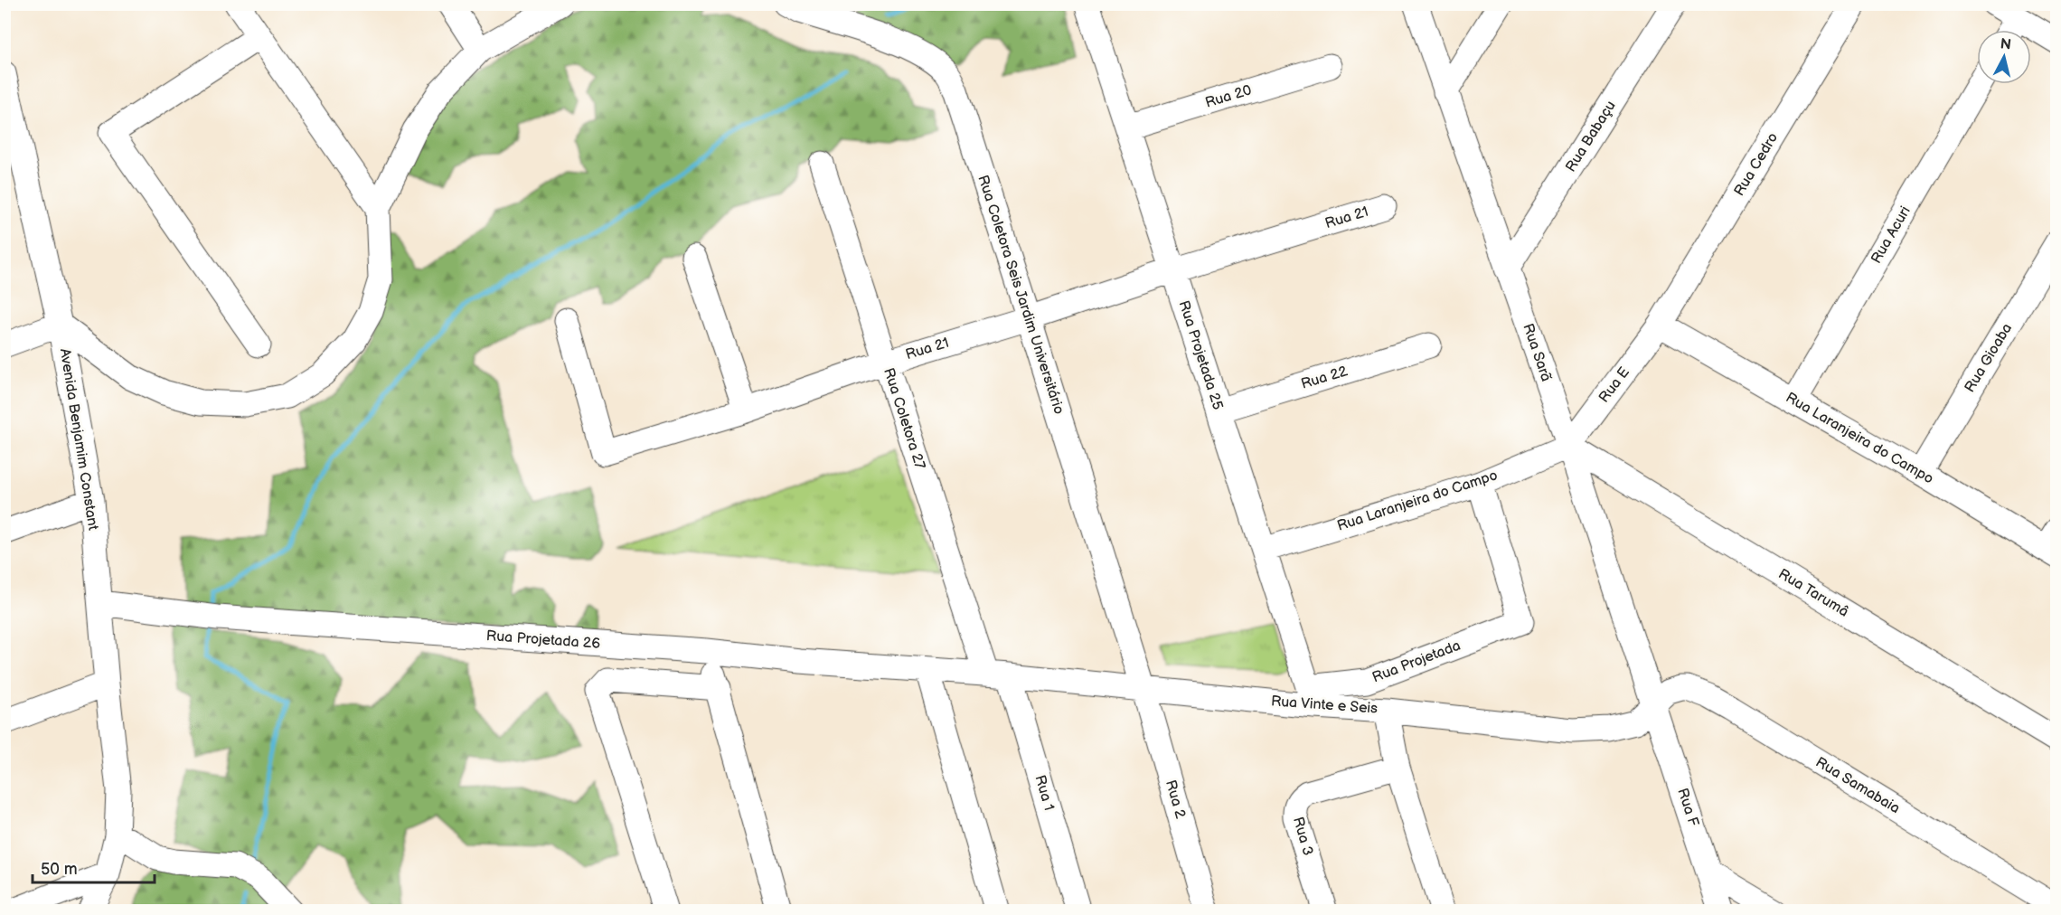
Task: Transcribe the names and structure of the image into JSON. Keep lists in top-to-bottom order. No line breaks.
{"streets":{"street":["Rua 20","Rua Babaçu","Rua Cedro","Rua 21","Rua Acuri","Rua Coletora Seis Jardim Universitário","Rua Sarã","Rua Projetada 25","Rua Gioaba","Rua 22","Rua E","Rua Coletora 27","Rua Laranjeira do Campo","Avenida Benjamim Constant","Rua Tarumâ","Rua Projetada 26","Rua Projetada","Rua Vinte e Seis","Rua Samabaia","Rua 1","Rua 2","Rua F","Rua 3"]},"crossings":[["Rua 20","Rua Projetada 25"],["Rua Babaçu","Rua Sarã"],["Rua Cedro","Rua E"],["Rua Cedro","Rua Laranjeira do Campo"],["Rua 21","Rua Coletora Seis Jardim Universitário"],["Rua 21","Rua Projetada 25"],["Rua 21","Rua Coletora 27"],["Rua Acuri","Rua Laranjeira do Campo"],["Rua Coletora Seis Jardim Universitário","Rua Vinte e Seis"],["Rua Coletora Seis Jardim Universitário","Rua 2"],["Rua Sarã","Rua E"],["Rua Sarã","Rua Laranjeira do Campo"],["Rua Sarã","Rua Tarumâ"],["Rua Sarã","Rua Vinte e Seis"],["Rua Sarã","Rua Samabaia"],["Rua Sarã","Rua F"],["Rua Projetada 25","Rua 22"],["Rua Projetada 25","Rua Laranjeira do Campo"],["Rua Projetada 25","Rua Projetada"],["Rua Projetada 25","Rua Vinte e Seis"],["Rua Gioaba","Rua Laranjeira do Campo"],["Rua E","Rua Laranjeira do Campo"],["Rua E","Rua Tarumâ"],["Rua Coletora 27","Rua Projetada 26"],["Rua Coletora 27","Rua Vinte e Seis"],["Rua Laranjeira do Campo","Rua Tarumâ"],["Rua Laranjeira do Campo","Rua Projetada"],["Avenida Benjamim Constant","Rua Projetada 26"],["Rua Projetada 26","Rua Vinte e Seis"],["Rua Projetada","Rua Vinte e Seis"],["Rua Vinte e Seis","Rua Samabaia"],["Rua Vinte e Seis","Rua 1"],["Rua Vinte e Seis","Rua 2"],["Rua Vinte e Seis","Rua F"],["Rua Samabaia","Rua F"]],"scale_bar":"50 m","north":"top"}
